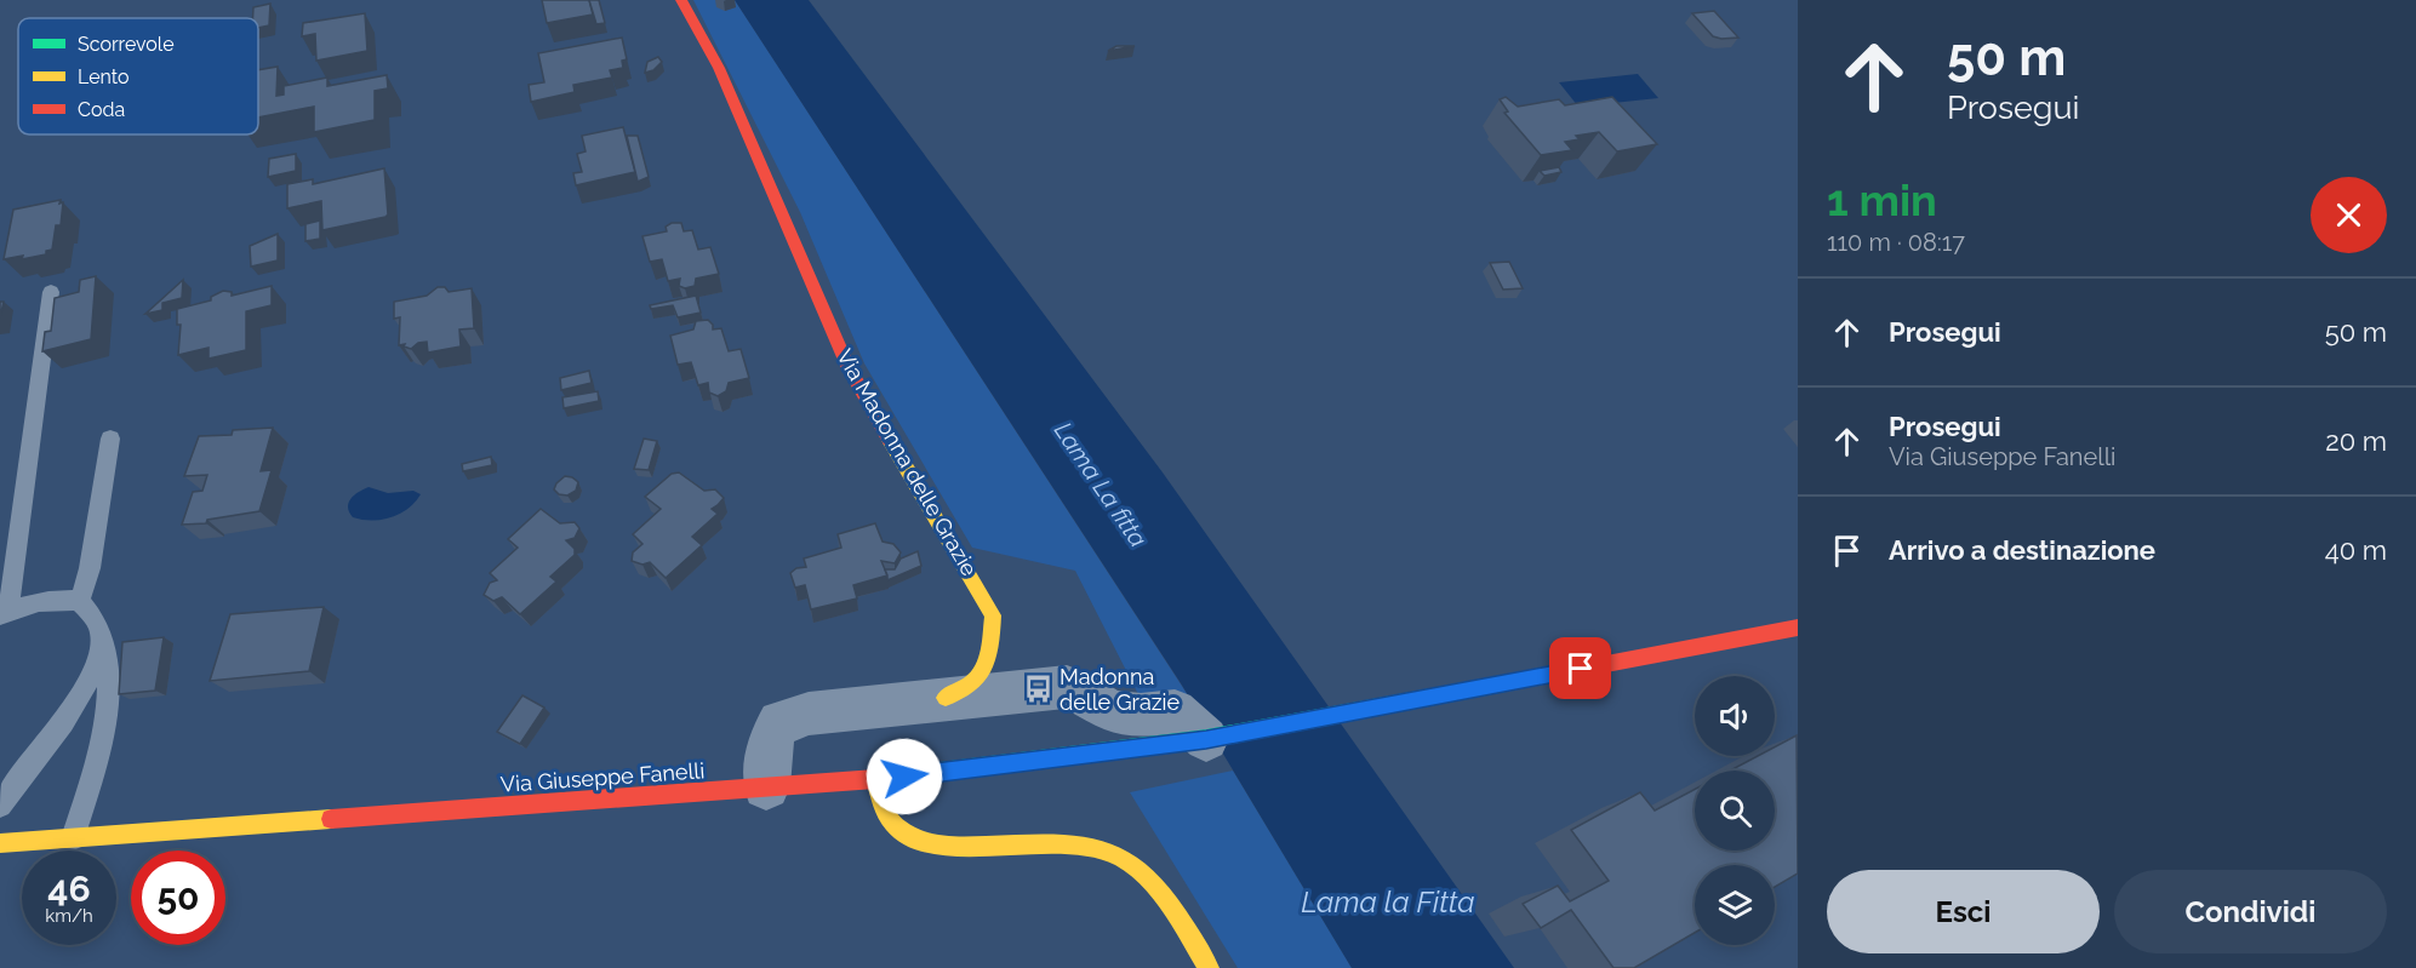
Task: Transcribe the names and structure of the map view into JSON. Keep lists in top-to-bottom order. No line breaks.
{"streets":{"main road":["Via Madonna delle Grazie","Via Giuseppe Fanelli"]},"crossings":[["Via Madonna delle Grazie","Via Giuseppe Fanelli"]],"water":["Lama La fitta","Lama la Fitta"],"places":{"bus stop":["Madonna delle Grazie"]},"legend":["Scorrevole","Lento","Coda"],"page":{"turn":["50 m","Prosegui"],"heading":["1 min","110 m · 08:17"],"list":[{"name":"Prosegui","value":"50 m"},{"name":"Prosegui","note":"Via Giuseppe Fanelli","value":"20 m"},{"name":"Arrivo a destinazione","value":"40 m"}],"speed":"46 km/h","limit":"50","buttons":["Esci","Condividi"]}}
